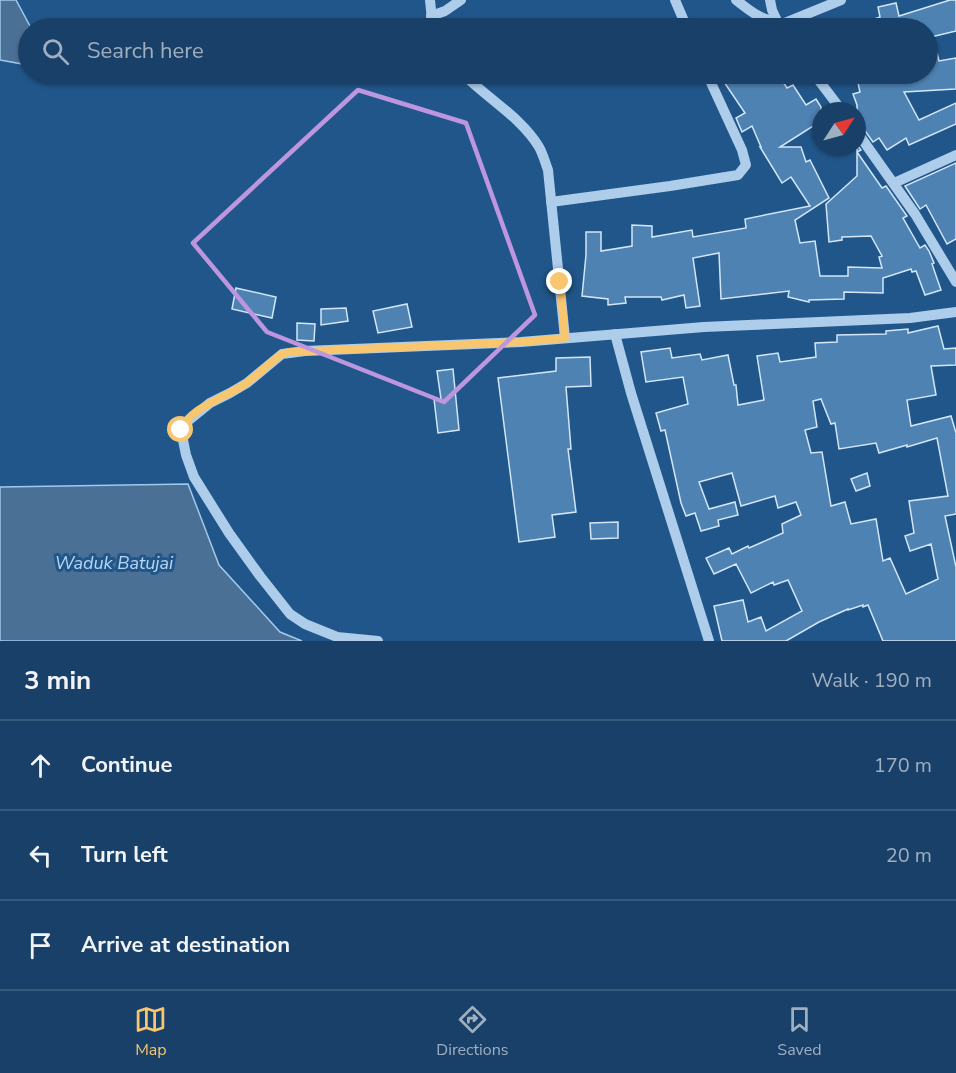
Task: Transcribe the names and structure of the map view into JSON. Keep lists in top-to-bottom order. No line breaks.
{"water":["Waduk Batujai"],"north":"top right","page":{"search":"Search here","heading":["3 min","Walk · 190 m"],"list":[["Continue","170 m"],["Turn left","20 m"],"Arrive at destination"],"nav":["Map","Directions","Saved"]}}
